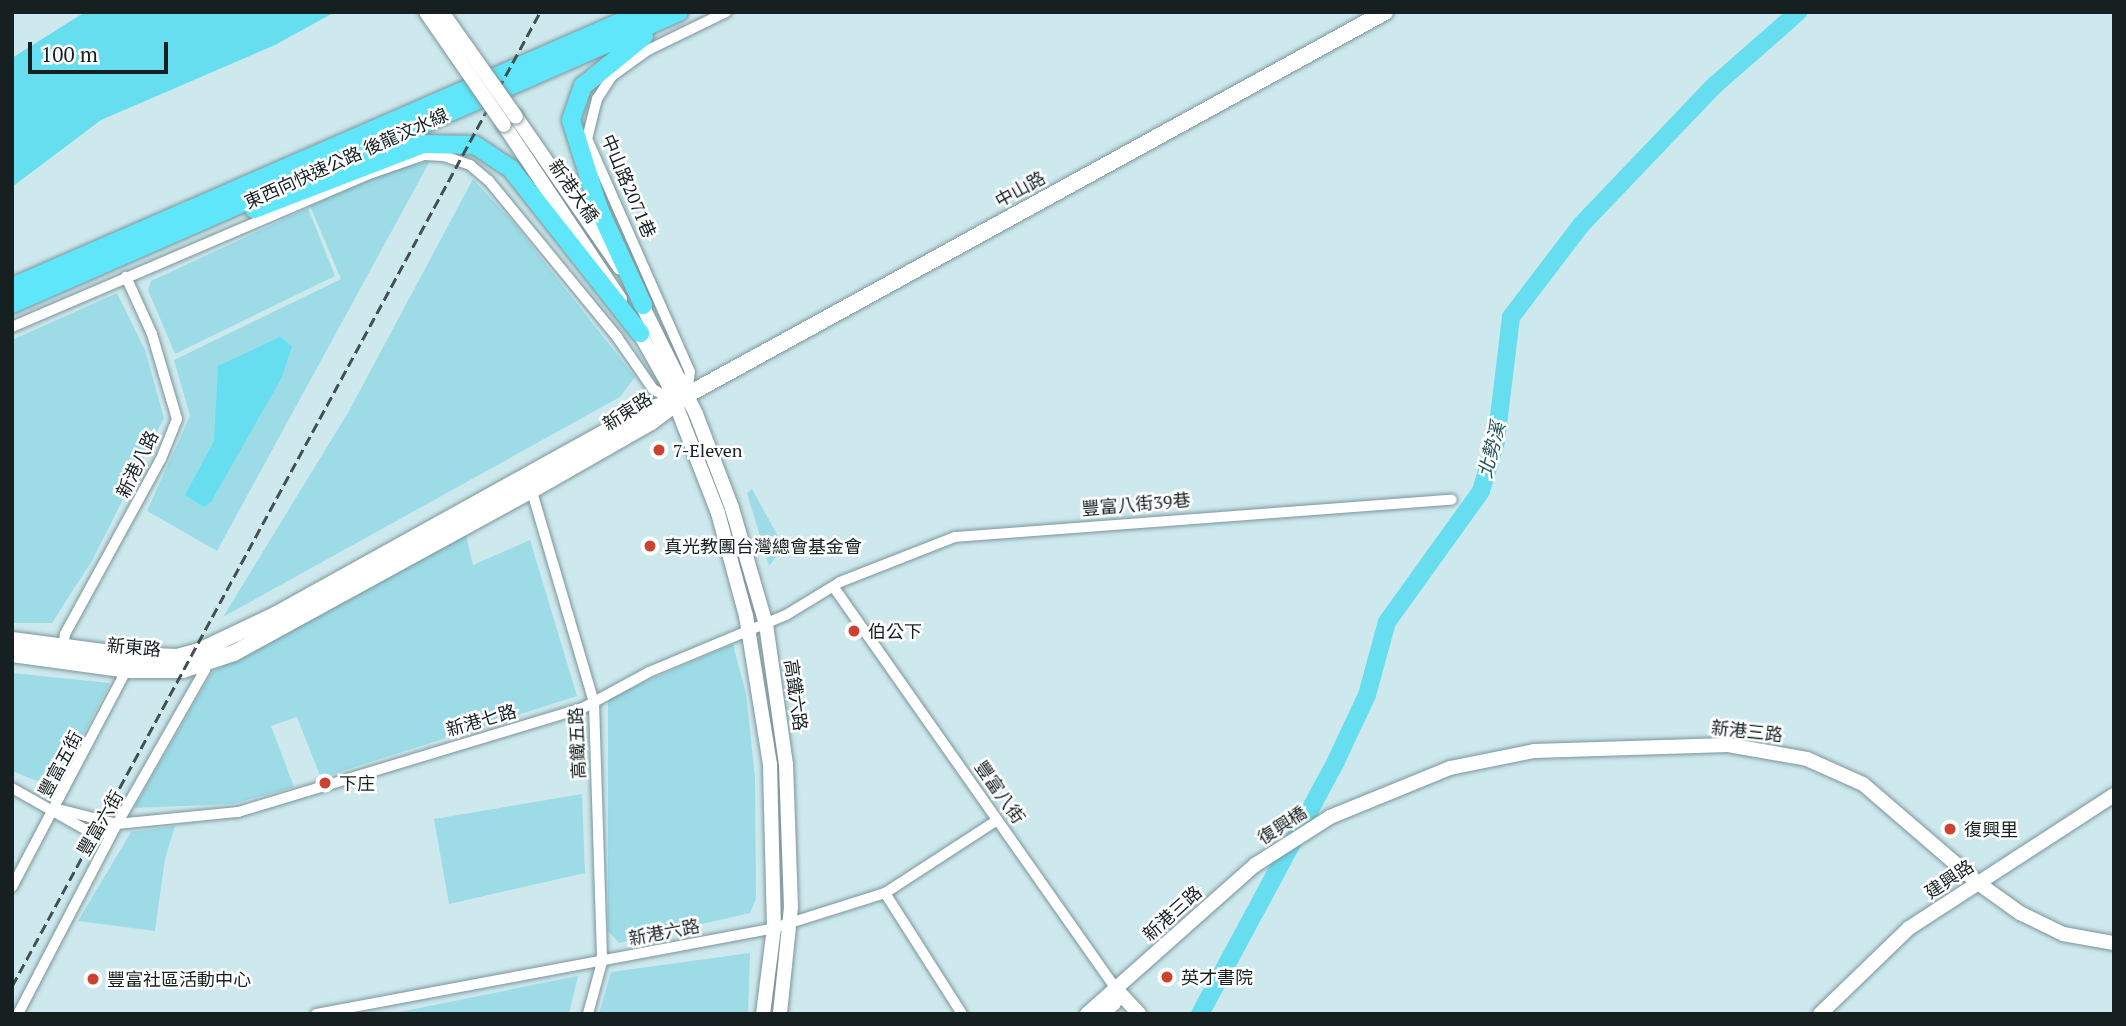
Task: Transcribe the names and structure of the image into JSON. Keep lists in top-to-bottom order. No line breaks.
{"streets":{"highway":["東西向快速公路 後龍汶水線"],"main road":["中山路","新東路"],"street":["中山路2071巷","新港大橋","新港八路","豐富八街39巷","高鐵六路","新港七路","新港三路","高鐵五路","豐富五街","豐富八街","豐富六街","復興橋","建興路","新港六路"]},"crossings":[["中山路2071巷","中山路"],["中山路2071巷","新港大橋"],["中山路2071巷","新東路"],["中山路2071巷","高鐵六路"],["中山路","新港大橋"],["中山路","新東路"],["中山路","高鐵六路"],["新港大橋","新東路"],["新港大橋","高鐵六路"],["新東路","新港八路"],["新東路","高鐵六路"],["新東路","高鐵五路"],["新東路","豐富五街"],["新東路","豐富六街"],["豐富八街39巷","新港七路"],["豐富八街39巷","豐富八街"],["高鐵六路","新港七路"],["高鐵六路","新港六路"],["新港七路","高鐵五路"],["新港七路","豐富五街"],["新港七路","豐富八街"],["新港七路","豐富六街"],["新港三路","豐富八街"],["新港三路","復興橋"],["新港三路","建興路"],["高鐵五路","新港六路"],["豐富八街","新港六路"]],"water":["北勢溪"],"places":["7-Eleven","真光教團台灣總會基金會","伯公下","下庄","復興里","英才書院","豐富社區活動中心"],"scale_bar":"100 m"}
